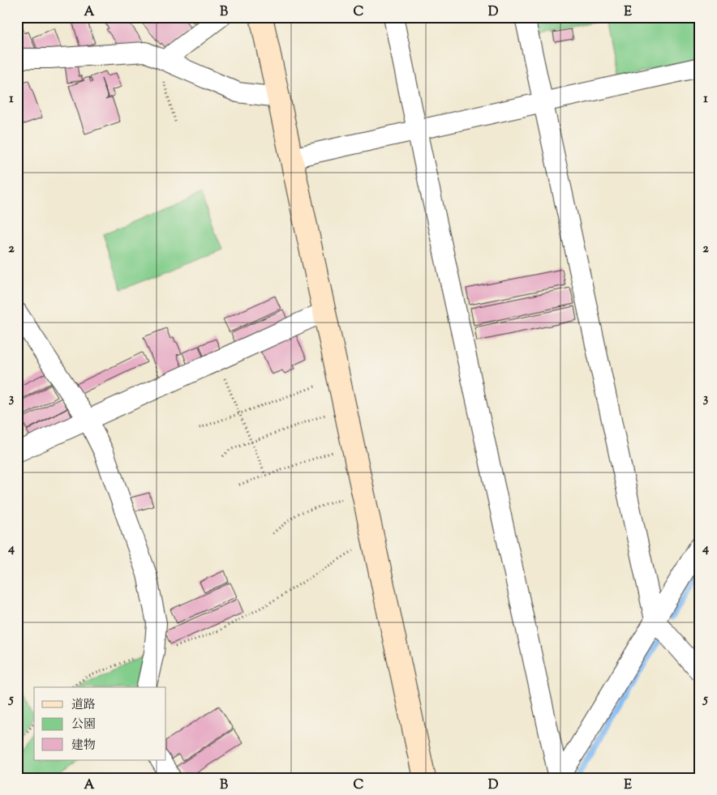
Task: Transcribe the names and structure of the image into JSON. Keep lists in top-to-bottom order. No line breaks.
{"legend":["道路","公園","建物"],"grid":{"columns":["A","B","C","D","E"],"rows":["1","2","3","4","5"]}}
